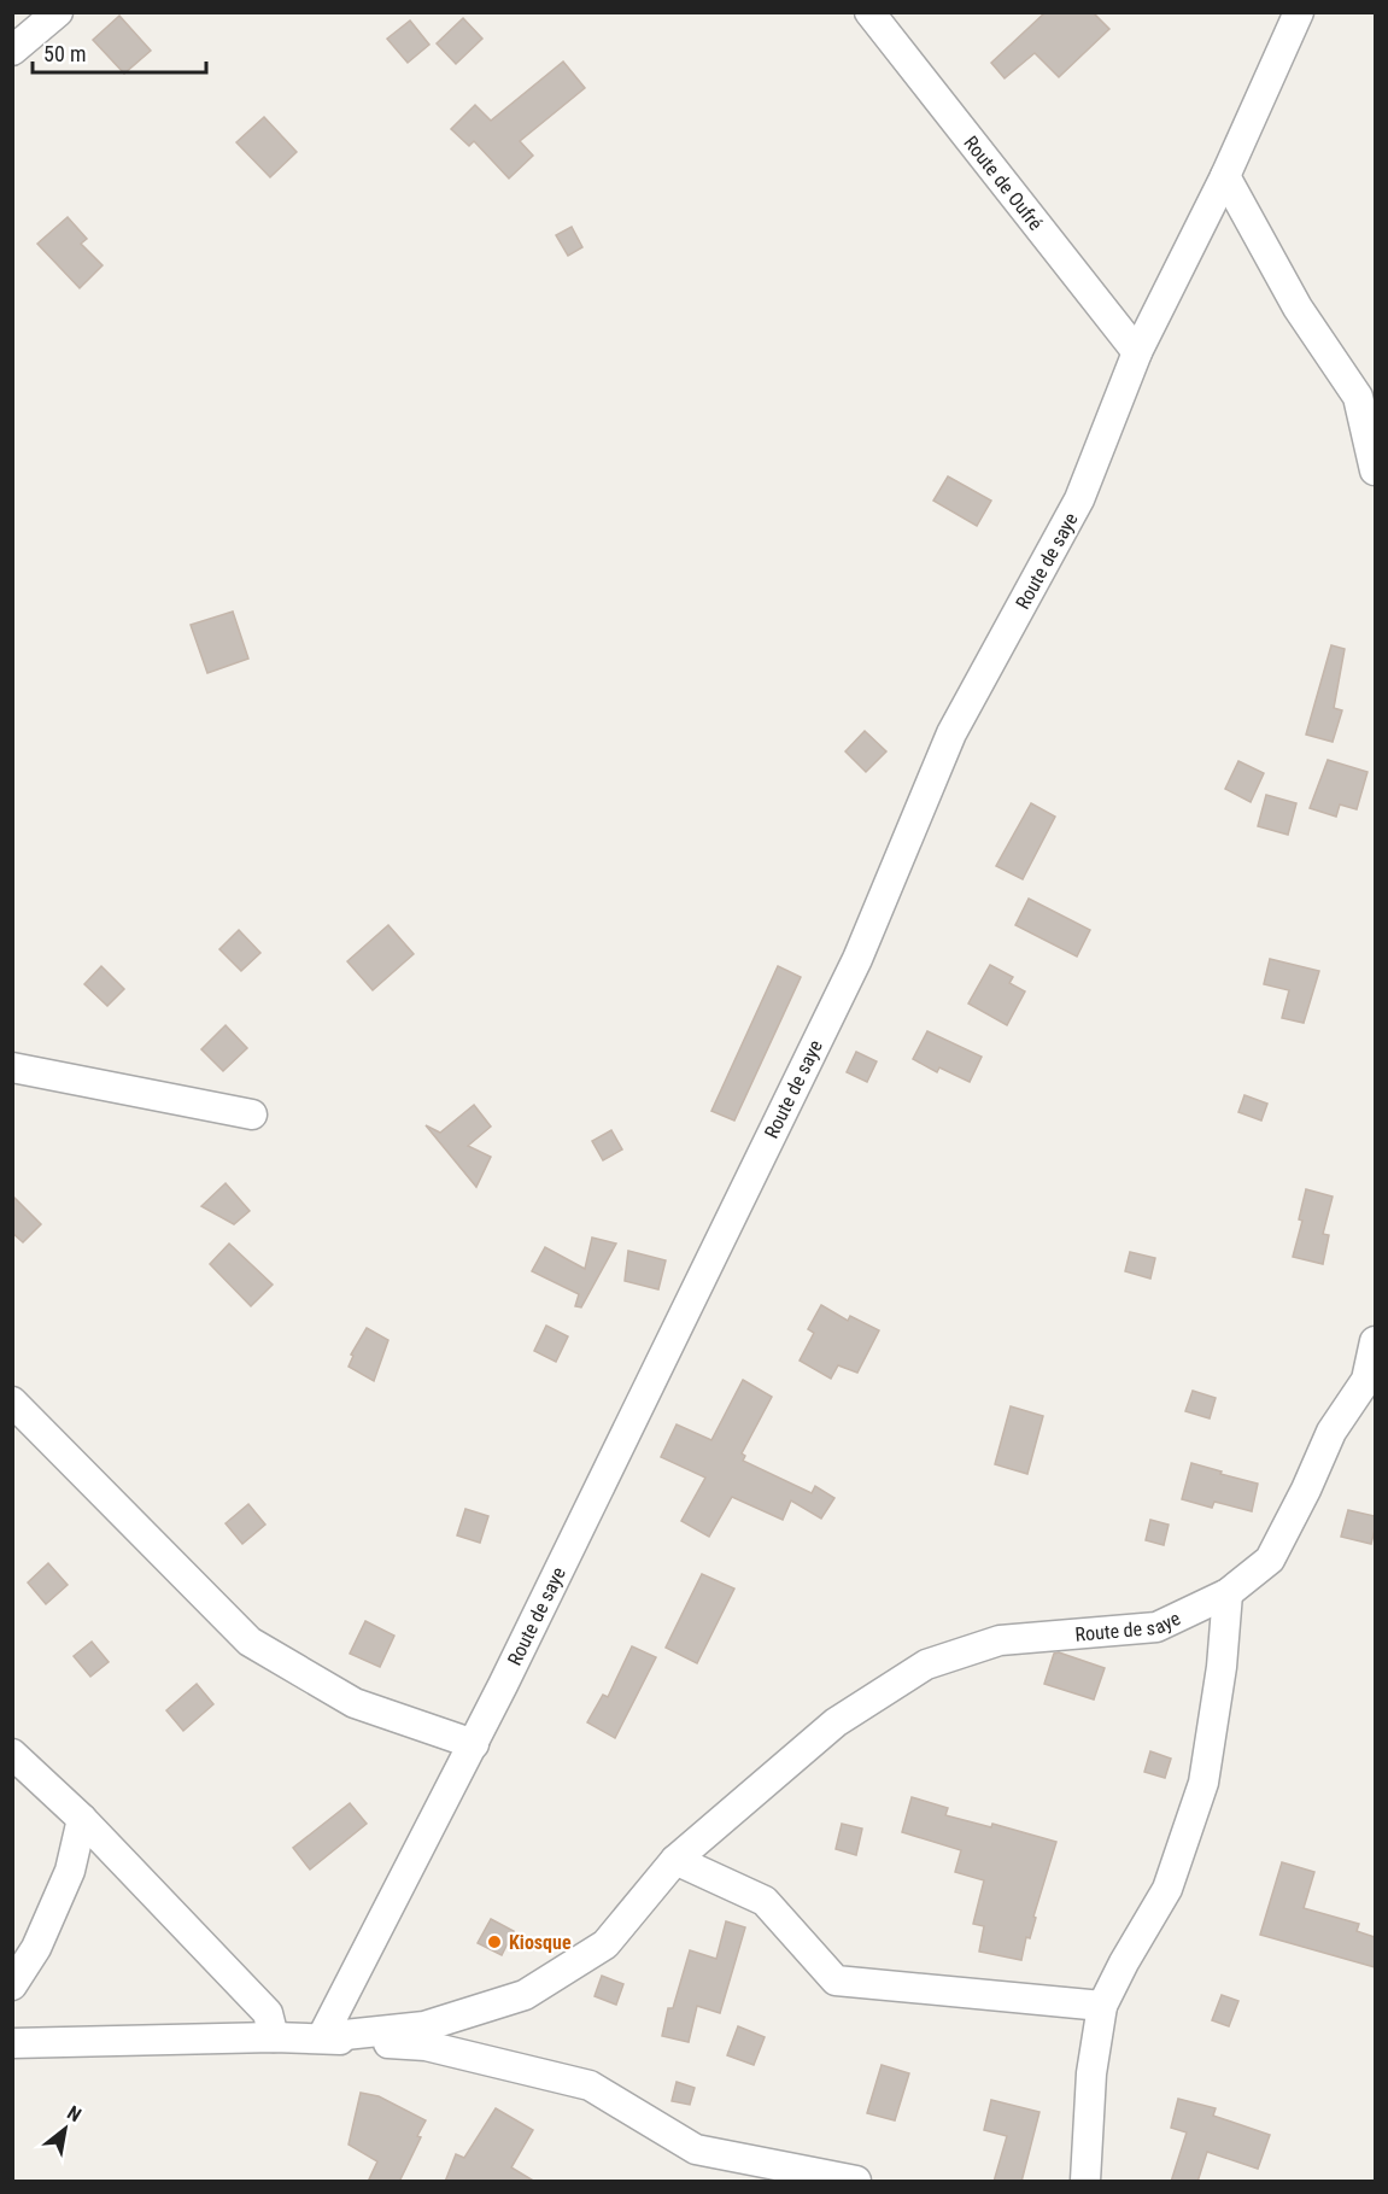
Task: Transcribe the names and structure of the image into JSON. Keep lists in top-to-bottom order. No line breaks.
{"streets":{"street":["Route de Oufré","Route de saye"]},"crossings":[["Route de Oufré","Route de saye"]],"places":["Kiosque"],"scale_bar":"50 m","north":"top right"}
